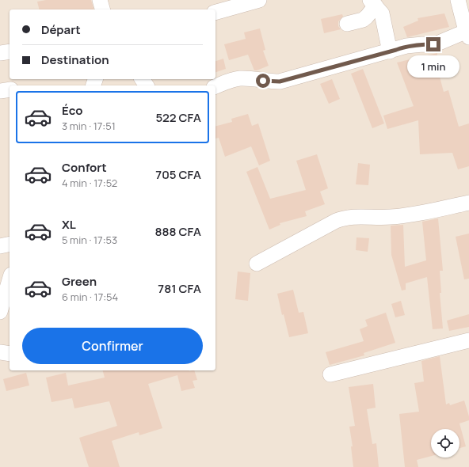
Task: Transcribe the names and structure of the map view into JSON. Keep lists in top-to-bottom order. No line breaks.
{"page":{"banner":["Départ","Destination"],"bubble":"1 min","list":[{"name":"Éco","note":"3 min · 17:51","value":"522 CFA"},{"name":"Confort","note":"4 min · 17:52","value":"705 CFA"},{"name":"XL","note":"5 min · 17:53","value":"888 CFA"},{"name":"Green","note":"6 min · 17:54","value":"781 CFA"}],"buttons":"Confirmer"}}
